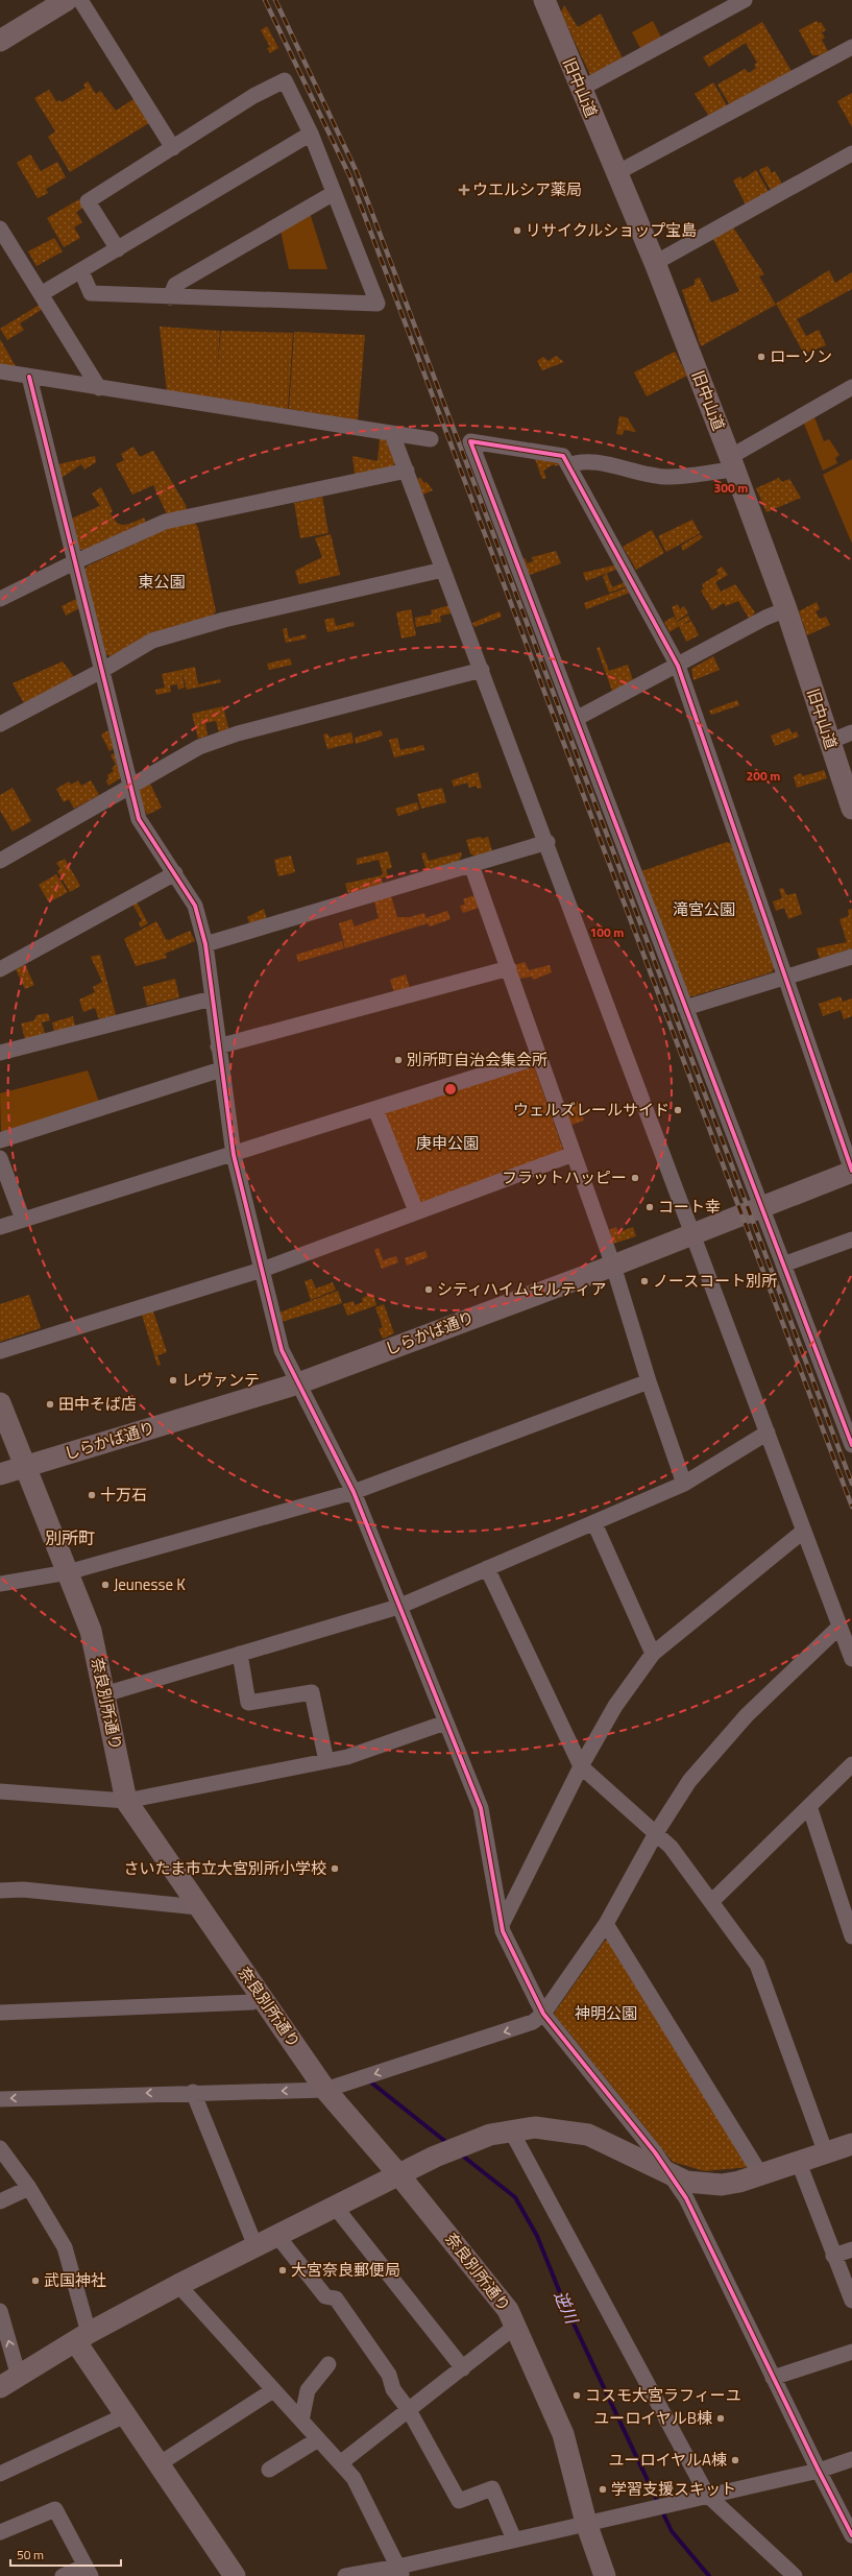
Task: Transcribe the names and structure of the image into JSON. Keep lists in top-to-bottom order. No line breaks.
{"streets":{"street":["旧中山道","しらかば通り","奈良別所通り"]},"crossings":[["しらかば通り","奈良別所通り"]],"districts":["別所町"],"water":["逆川"],"parks":["東公園","滝宮公園","庚申公園","神明公園"],"places":{"health":["ウエルシア薬局"],"other":["リサイクルショップ宝島","ローソン","別所町自治会集会所","ウェルズレールサイド","フラットハッピー","コート幸","ノースコート別所","シティハイムセルティア","レヴァンテ","田中そば店","十万石","Jeunesse K","さいたま市立大宮別所小学校","大宮奈良郵便局","武国神社","コスモ大宮ラフィーユ","ユーロイヤルB棟","ユーロイヤルA棟","学習支援スキット"]},"scale_bar":"50 m","rings":["300 m","200 m","100 m"]}
